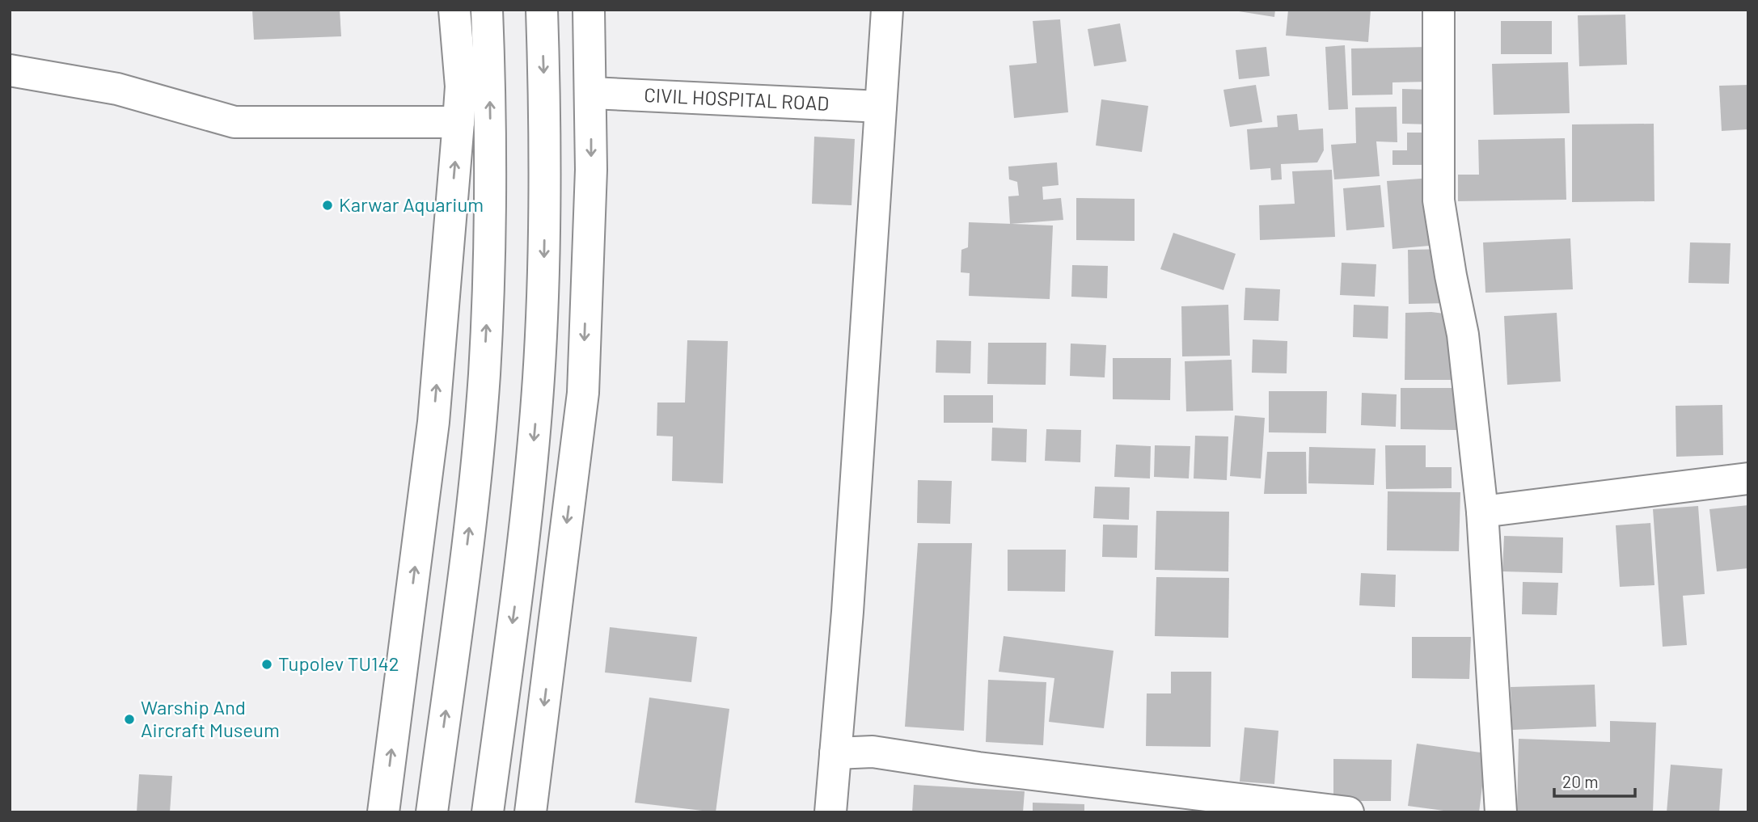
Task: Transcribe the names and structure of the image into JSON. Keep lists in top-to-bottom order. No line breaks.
{"streets":{"main road":["CIVIL HOSPITAL ROAD"]},"places":["Karwar Aquarium","Tupolev TU142","Warship And Aircraft Museum"],"scale_bar":"20 m"}
